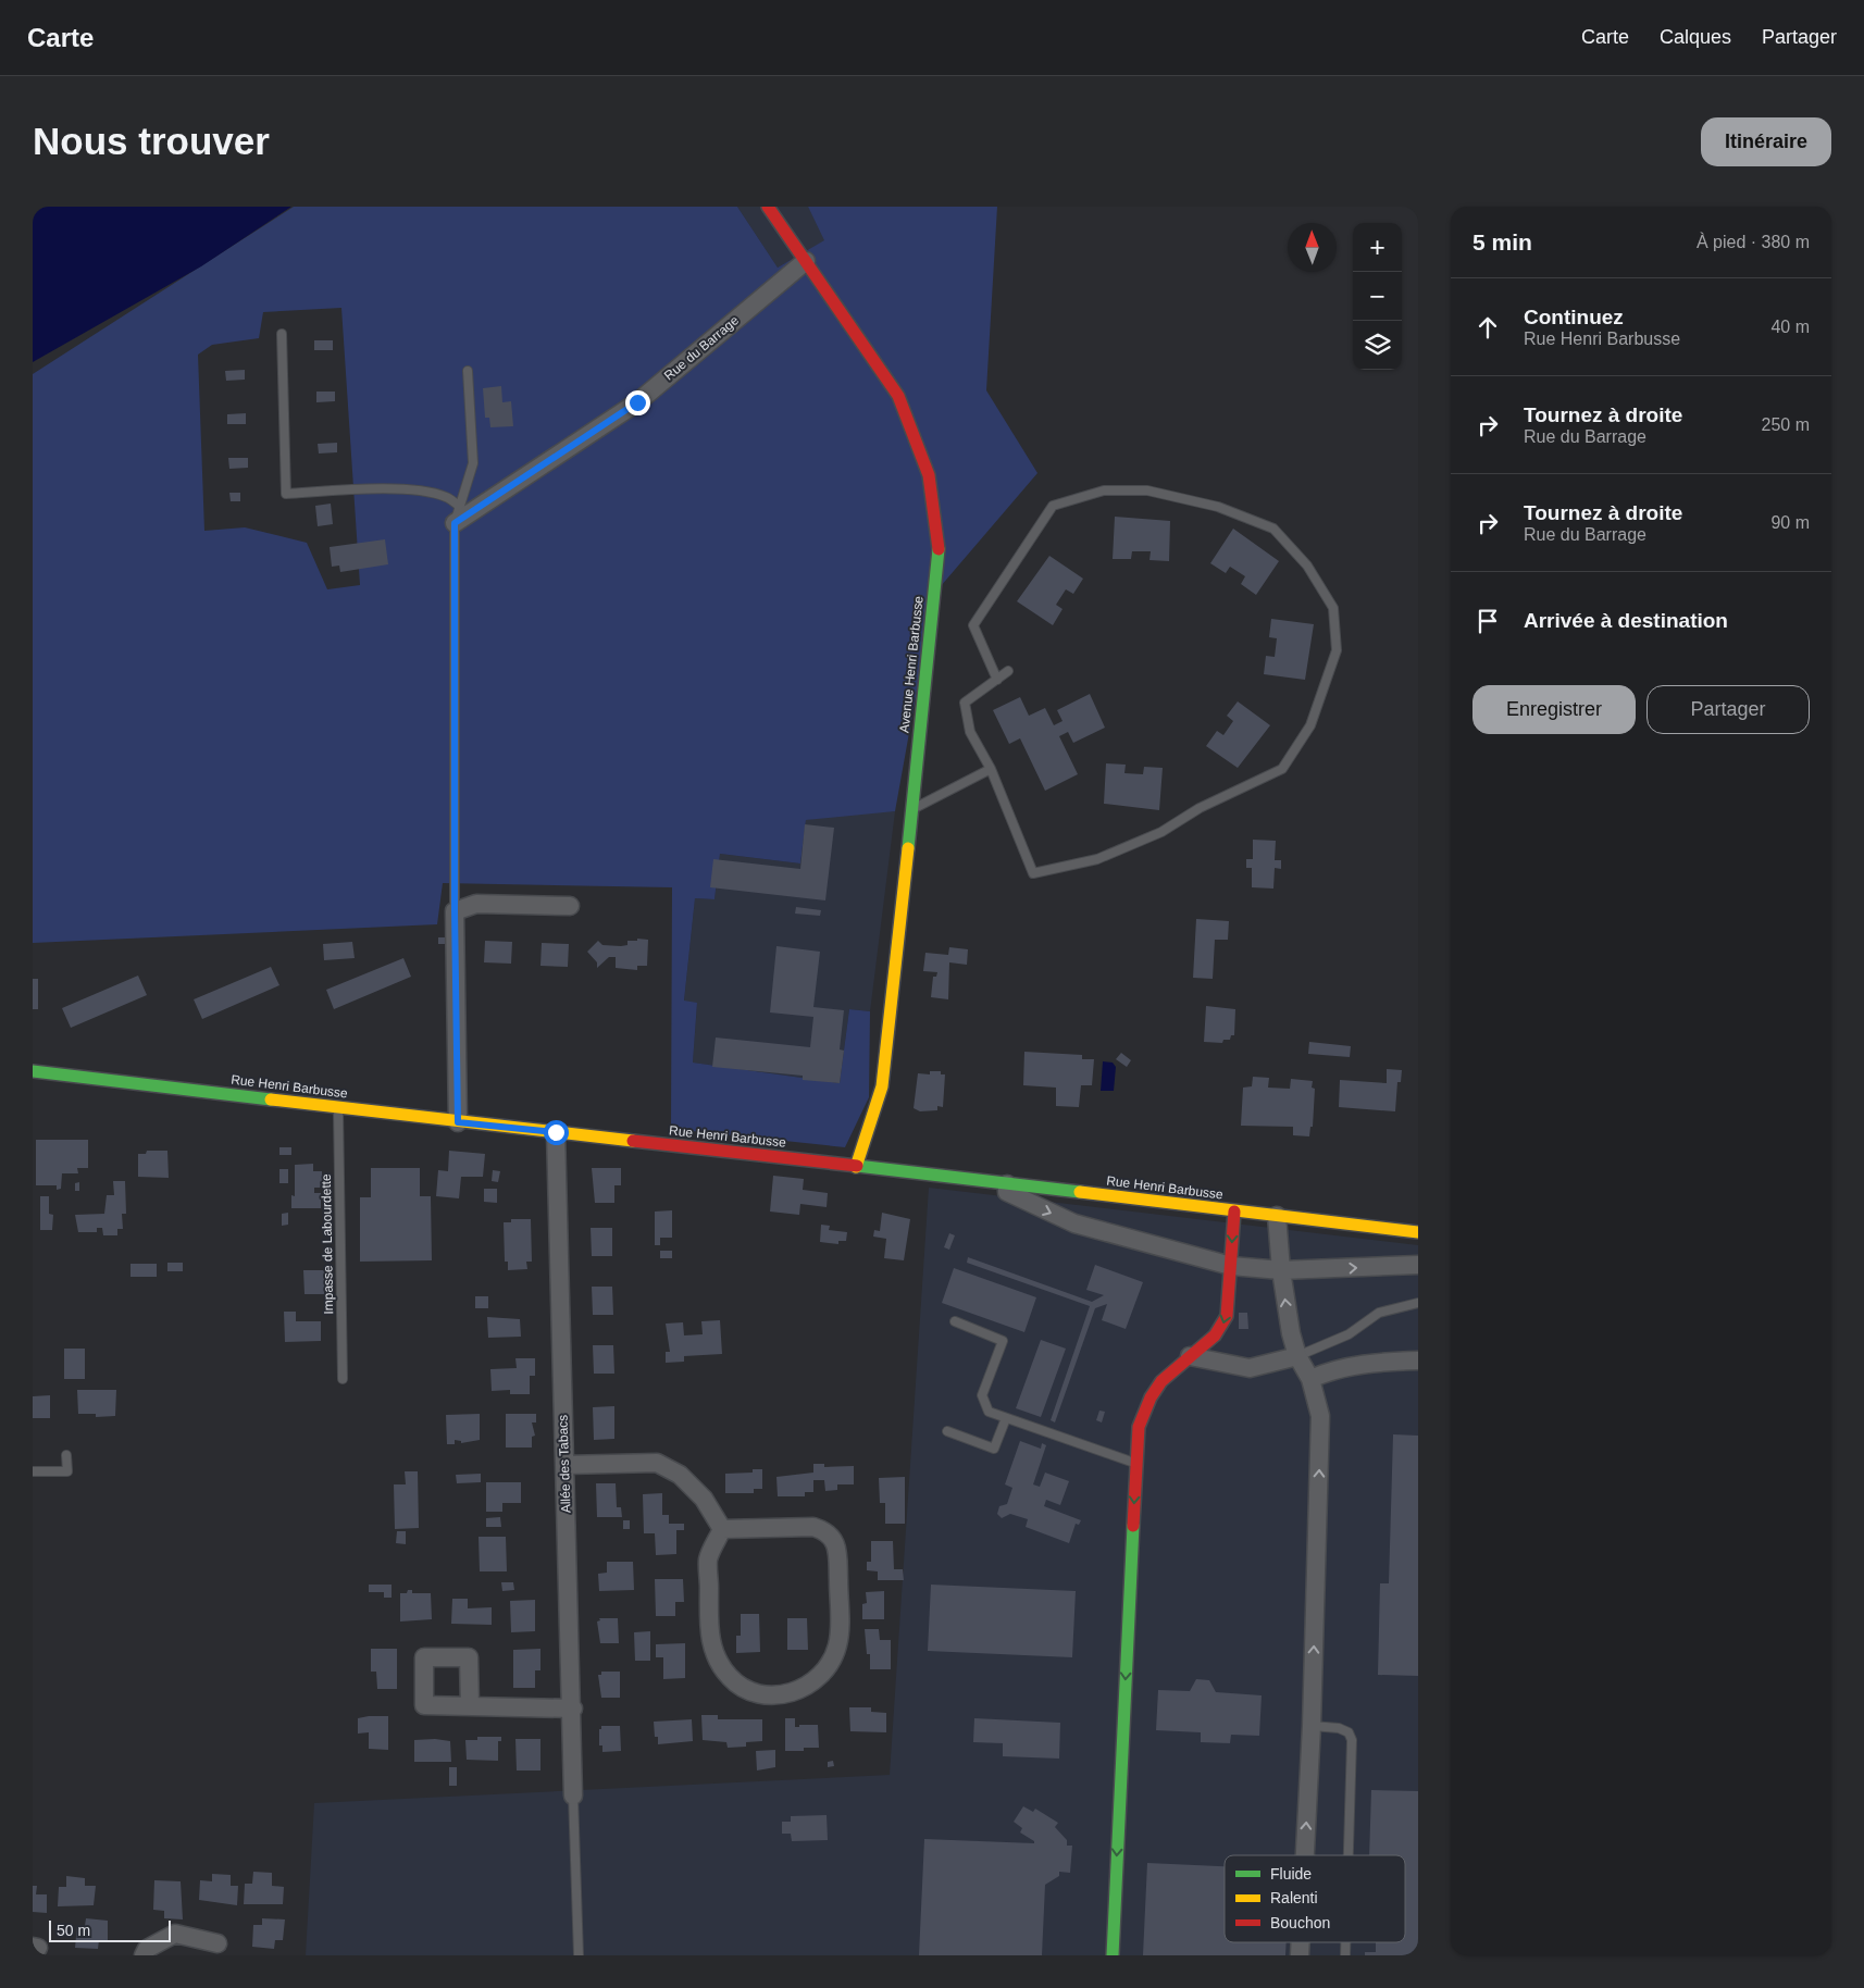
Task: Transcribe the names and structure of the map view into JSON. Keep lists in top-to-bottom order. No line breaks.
{"streets":{"street":["Rue du Barrage","Avenue Henri Barbusse","Rue Henri Barbusse","Allée des Tabacs"],"lane":["Impasse de Labourdette"]},"crossings":[["Rue du Barrage","Avenue Henri Barbusse"],["Avenue Henri Barbusse","Rue Henri Barbusse"],["Rue Henri Barbusse","Impasse de Labourdette"],["Rue Henri Barbusse","Allée des Tabacs"]],"legend":["Fluide","Ralenti","Bouchon"],"scale_bar":"50 m","north":"top","page":{"header":"Carte","nav":["Carte","Calques","Partager"],"buttons":["Itinéraire",["Enregistrer","Partager"]],"title":"Nous trouver","heading":["5 min","À pied · 380 m"],"map_buttons":["+","−"],"list":[["Continuez","Rue Henri Barbusse","40 m"],["Tournez à droite","Rue du Barrage","250 m"],["Tournez à droite","Rue du Barrage","90 m"],"Arrivée à destination"],"scale":"50 m"}}
